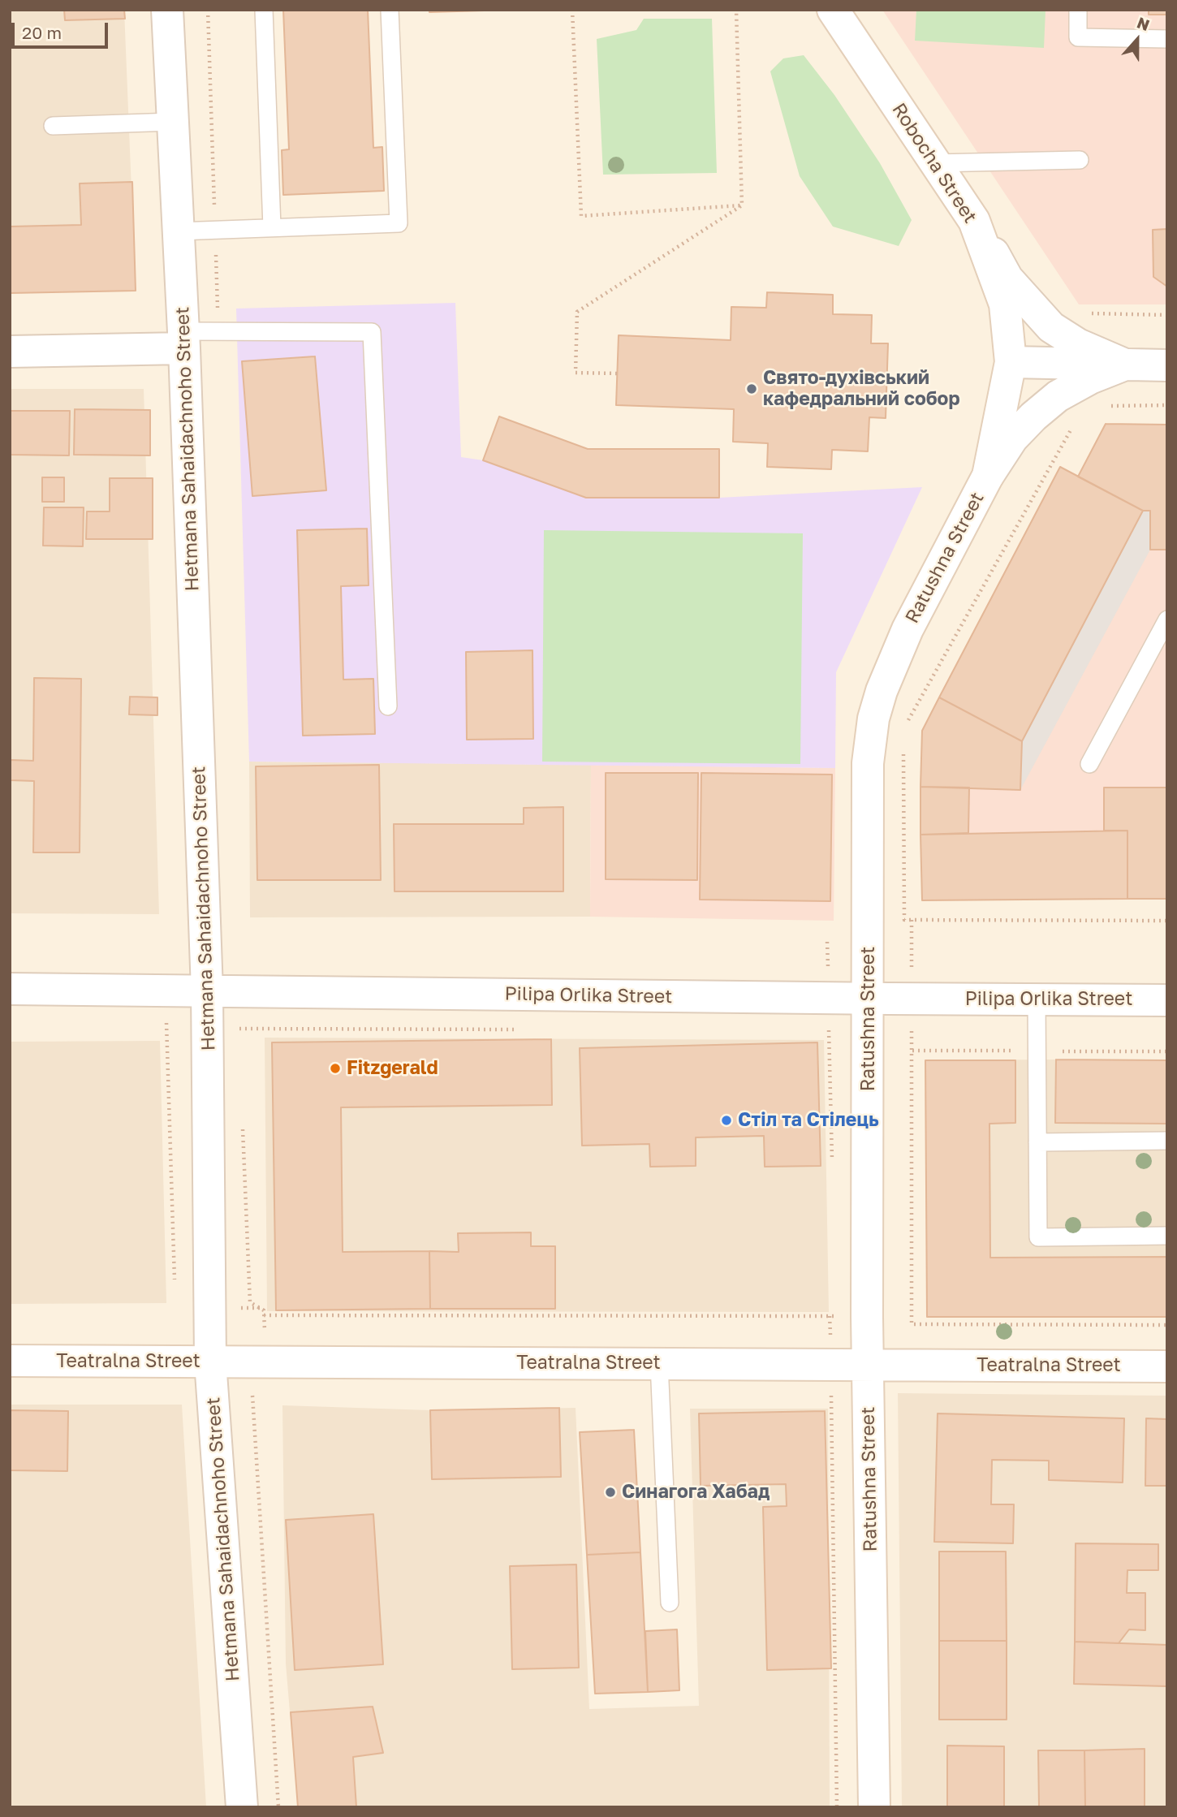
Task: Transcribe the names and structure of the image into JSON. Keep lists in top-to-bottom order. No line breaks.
{"streets":{"street":["Robocha Street","Hetmana Sahaidachnoho Street","Ratushna Street","Pilipa Orlika Street","Teatralna Street"]},"crossings":[["Robocha Street","Ratushna Street"],["Hetmana Sahaidachnoho Street","Pilipa Orlika Street"],["Hetmana Sahaidachnoho Street","Teatralna Street"],["Ratushna Street","Pilipa Orlika Street"],["Ratushna Street","Teatralna Street"]],"places":["Свято-духівський кафедральний собор","Fitzgerald","Стіл та Стілець","Синагога Хабад"],"scale_bar":"20 m","north":"top"}
